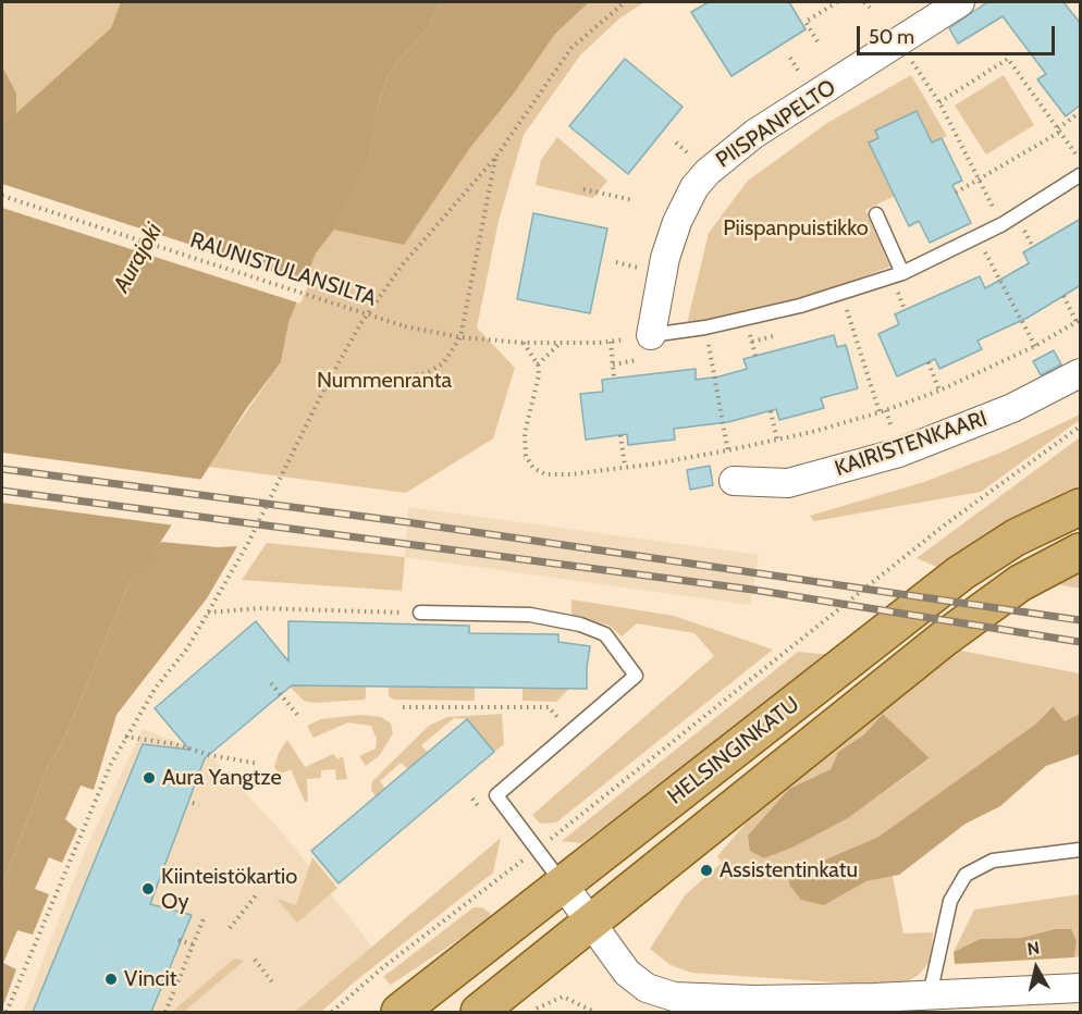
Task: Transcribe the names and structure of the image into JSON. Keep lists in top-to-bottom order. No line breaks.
{"streets":{"main road":["HELSINGINKATU"],"street":["PIISPANPELTO","KAIRISTENKAARI"],"path":["RAUNISTULANSILTA"]},"crossings":[["PIISPANPELTO","RAUNISTULANSILTA"]],"water":["Aurajoki"],"parks":["Piispanpuistikko","Nummenranta"],"places":["Aura Yangtze","Assistentinkatu","Kiinteistökartio Oy","Vincit"],"scale_bar":"50 m","north":"top"}
